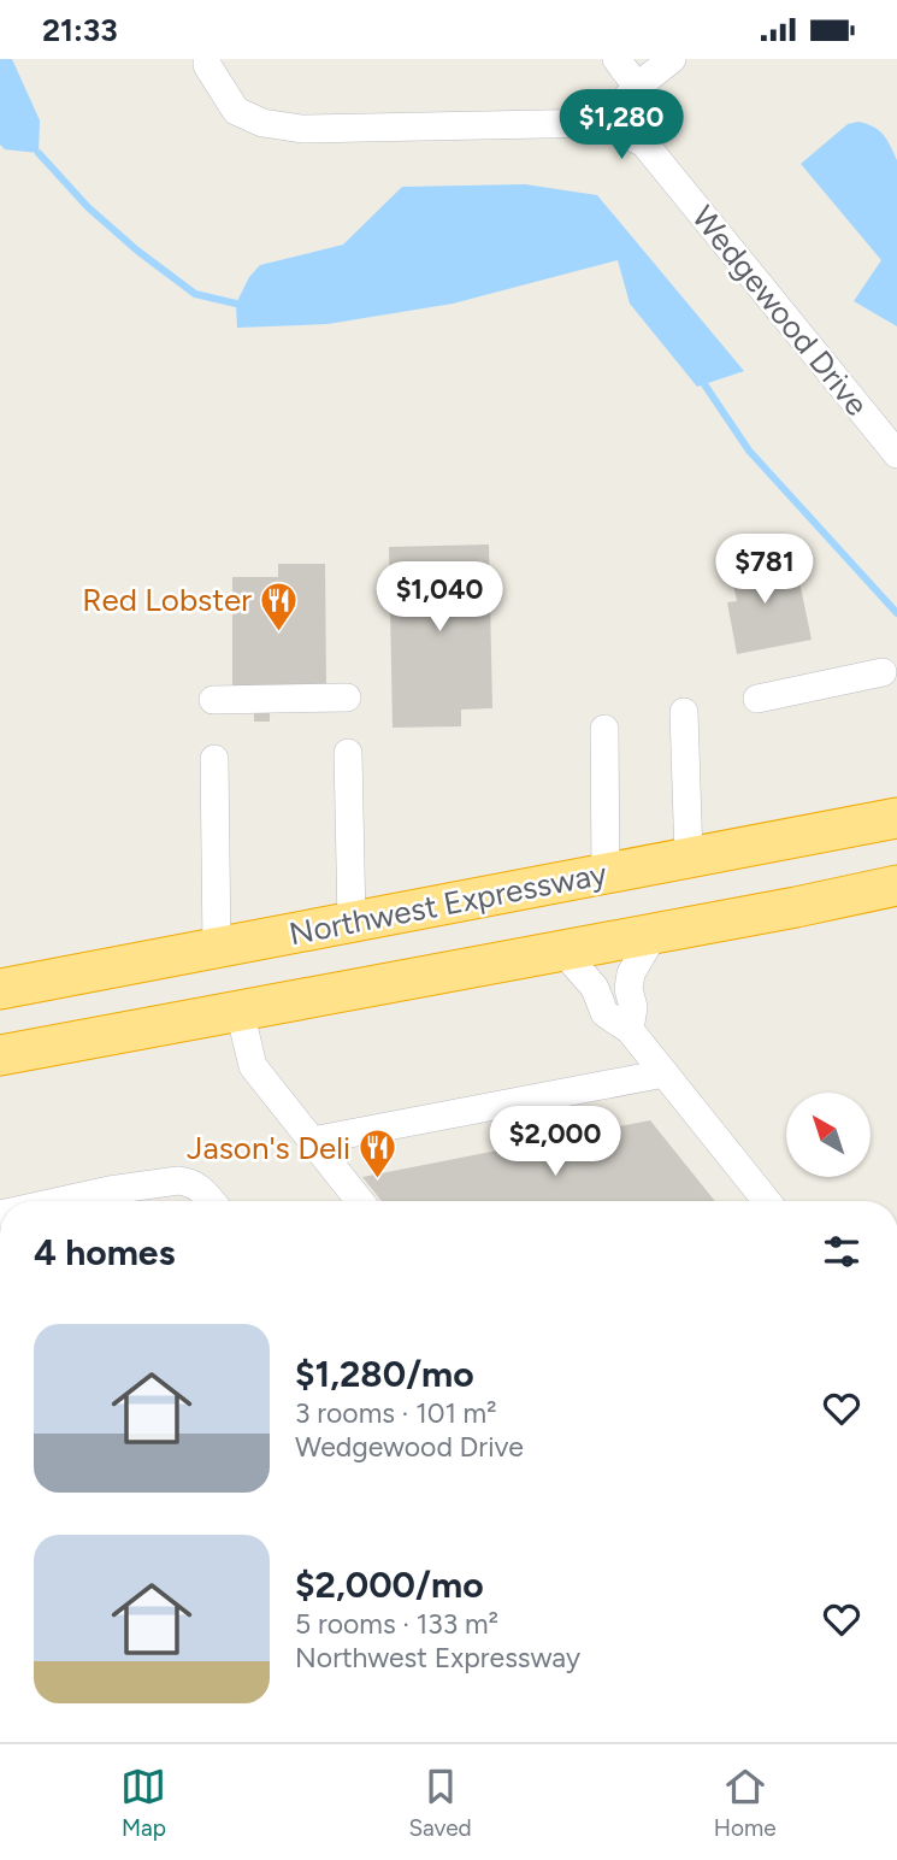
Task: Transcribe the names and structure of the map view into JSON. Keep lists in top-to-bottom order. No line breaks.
{"streets":{"highway":["Northwest Expressway"],"street":["Wedgewood Drive"]},"places":{"restaurant":["Red Lobster","Jason's Deli"]},"north":"top left","page":{"status":"21:33","price":["$1,280","$781","$1,040","$2,000"],"heading":"4 homes","list":[{"name":"$1,280/mo","note":"3 rooms · 101 m² · Wedgewood Drive"},{"name":"$2,000/mo","note":"5 rooms · 133 m² · Northwest Expressway"}],"tabs":["Map","Saved","Home"]}}
